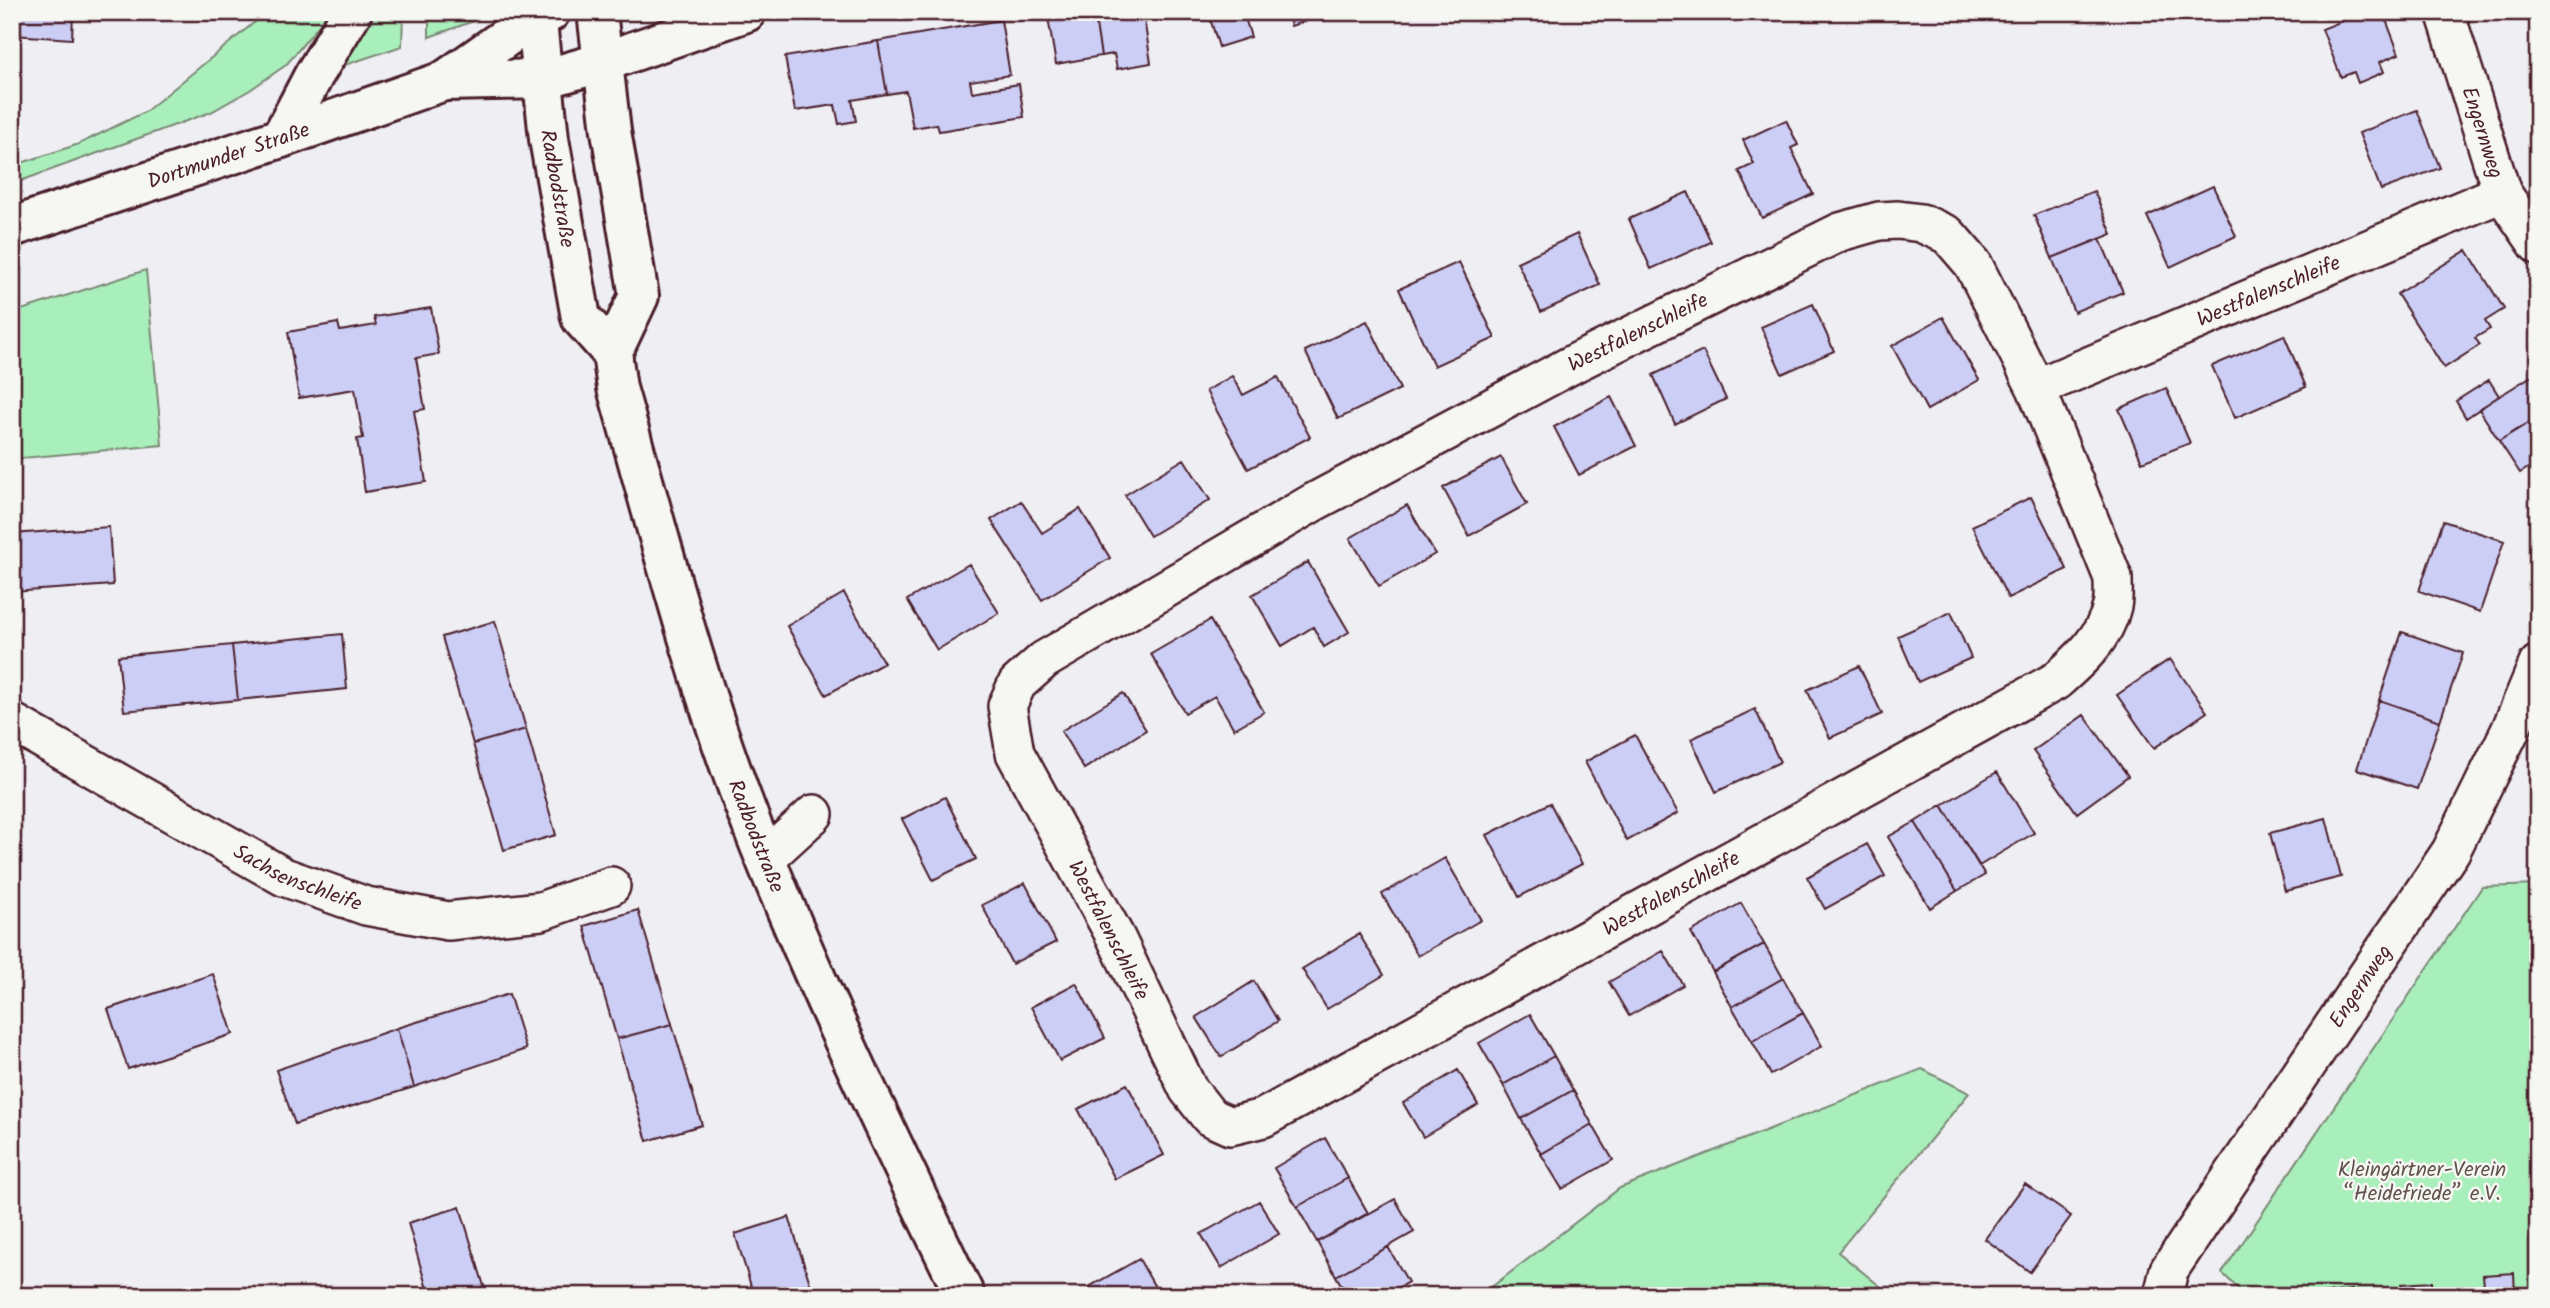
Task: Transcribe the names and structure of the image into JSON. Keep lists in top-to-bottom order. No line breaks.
{"streets":{"main road":["Dortmunder Straße","Radbodstraße"],"street":["Engernweg","Westfalenschleife","Sachsenschleife"]},"crossings":[["Engernweg","Westfalenschleife"],["Dortmunder Straße","Radbodstraße"]],"parks":["Kleingärtner-Verein “Heidefriede” e.V."]}
